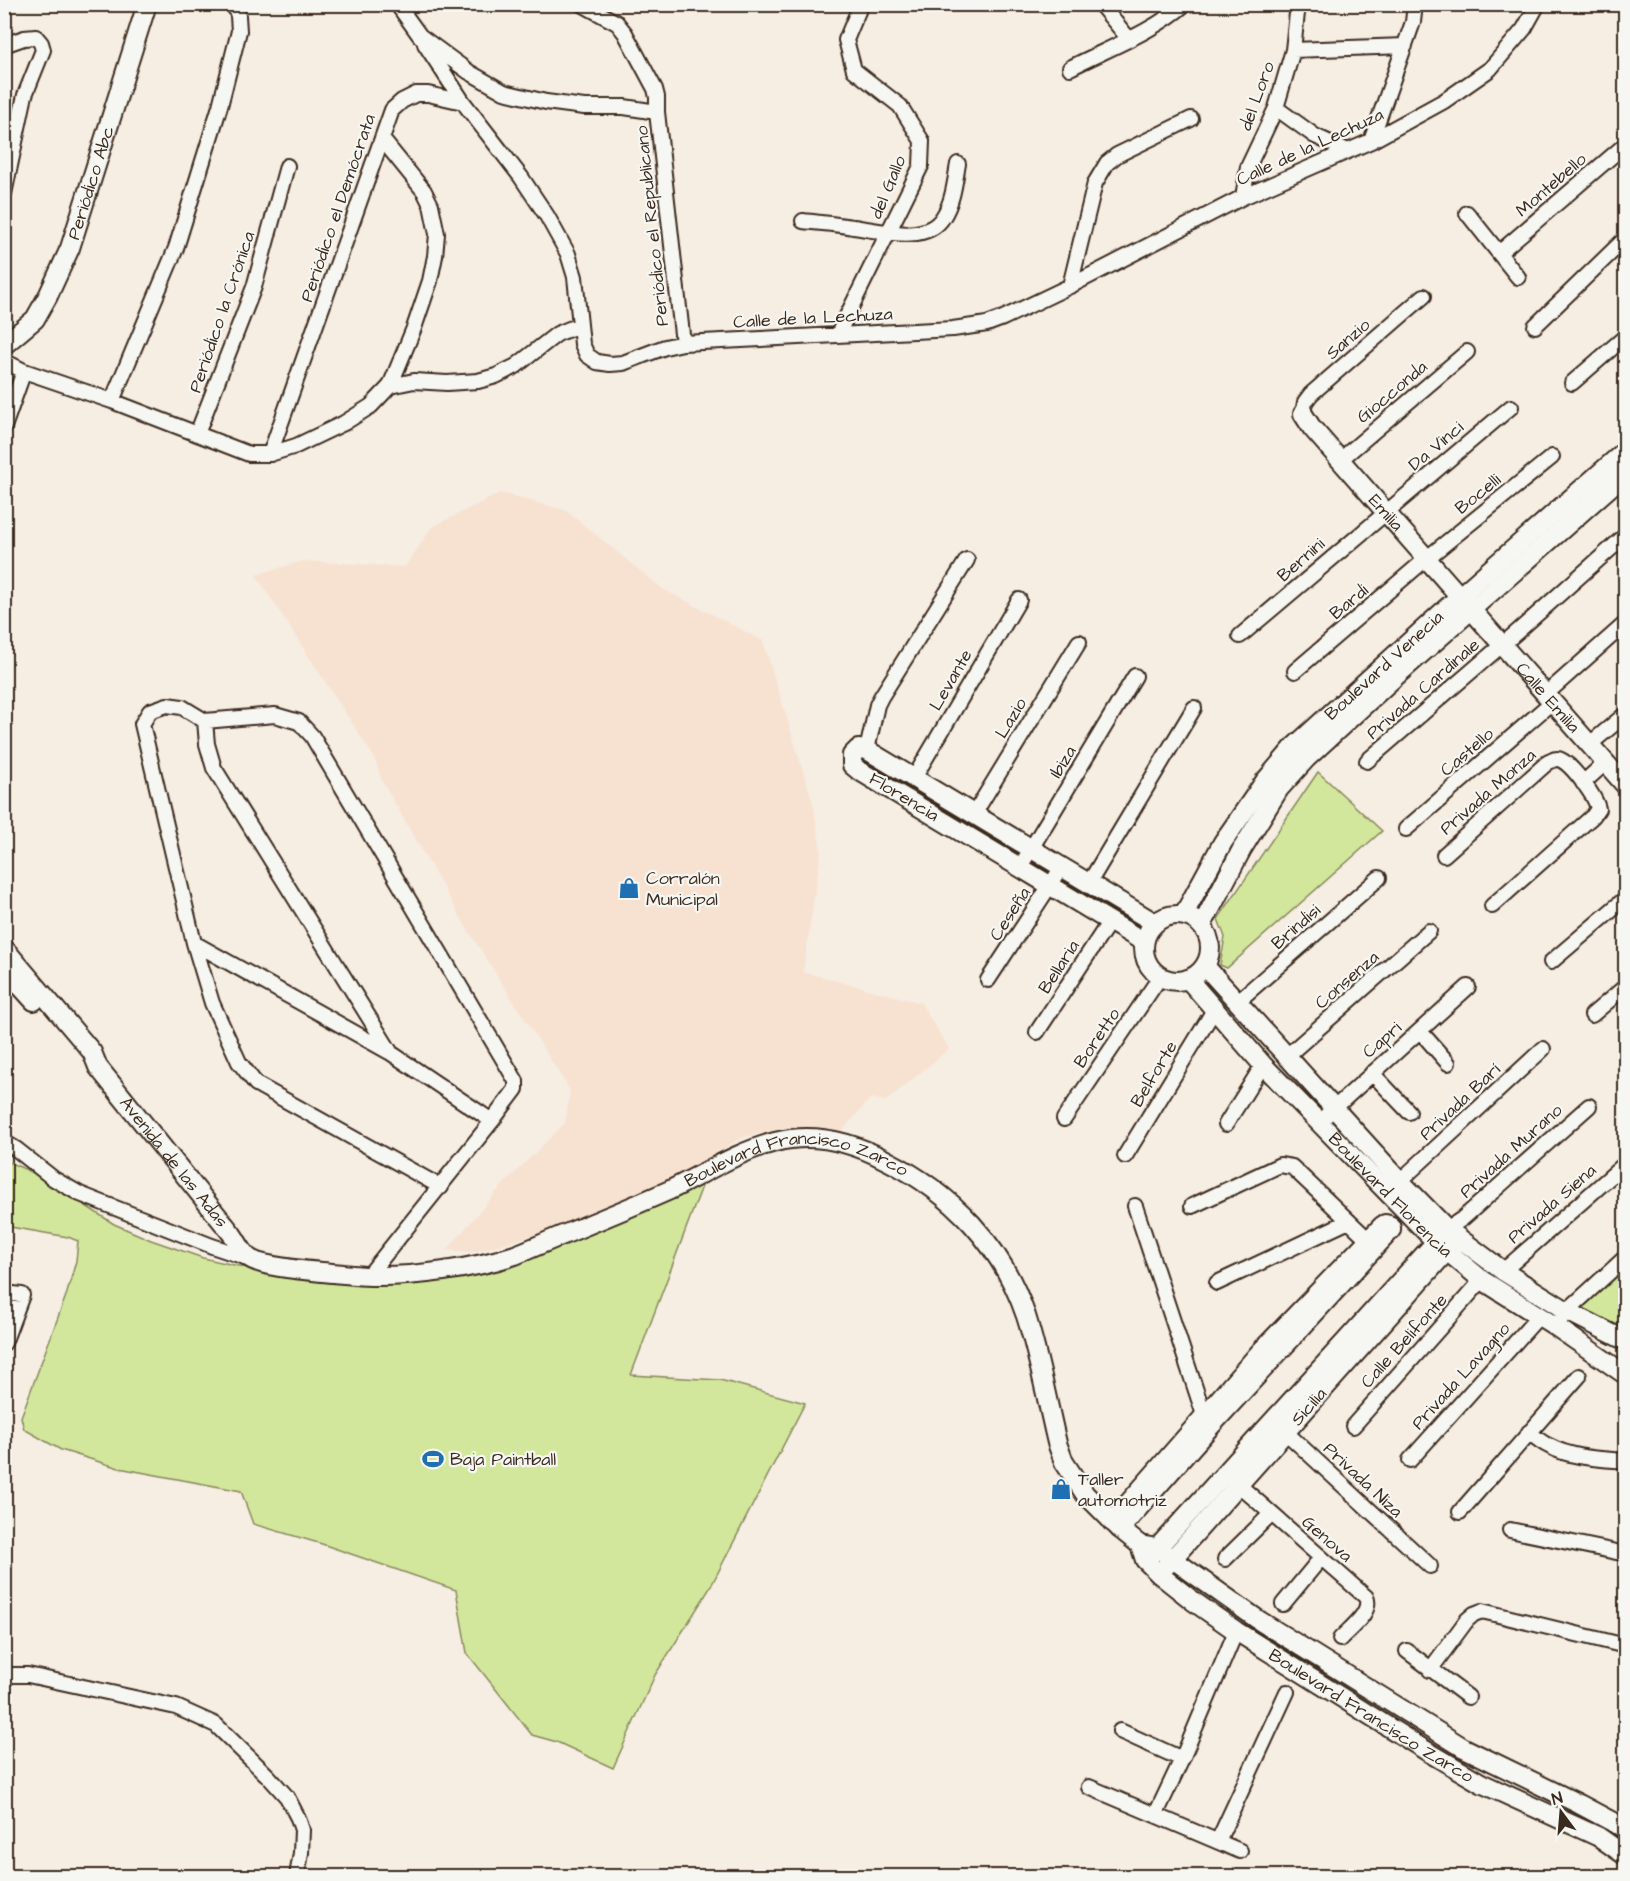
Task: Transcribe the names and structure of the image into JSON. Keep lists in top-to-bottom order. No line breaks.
{"streets":{"street":["del Loro","Calle de la Lechuza","Periódico Abc","Montebello","del Gallo","Periódico el Demócrata","Periódico el Republicano","Periódico la Crónica","Sanzio","Giocconda","Da Vinci","Bocelli","Emilia","Bernini","Bardi","Boulevard Venecia","Levante","Privada Cardinale","Calle Emilia","Lazio","Castello","Ibiza","Privada Monza","Florencia","Ceseña","Brindisi","Bellaria","Consenza","Boretto","Capri","Belforte","Privada Barí","Privada Murano","Avenida de las Adas","Boulevard Francisco Zarco","Boulevard Florencia","Privada Siena","Calle Belifonte","Privada Lavagno","Sicilia","Privada Niza","Genova"]},"crossings":[["del Loro","Calle de la Lechuza"],["Calle de la Lechuza","del Gallo"],["Calle de la Lechuza","Periódico el Republicano"],["Sanzio","Emilia"],["Giocconda","Emilia"],["Da Vinci","Emilia"],["Da Vinci","Bernini"],["Bocelli","Emilia"],["Bocelli","Bardi"],["Emilia","Bernini"],["Emilia","Bardi"],["Emilia","Boulevard Venecia"],["Emilia","Calle Emilia"],["Boulevard Venecia","Calle Emilia"],["Boulevard Venecia","Florencia"],["Boulevard Venecia","Boretto"],["Boulevard Venecia","Boulevard Florencia"],["Levante","Florencia"],["Privada Cardinale","Calle Emilia"],["Calle Emilia","Castello"],["Lazio","Florencia"],["Ibiza","Florencia"],["Florencia","Ceseña"],["Florencia","Bellaria"],["Florencia","Boretto"],["Florencia","Boulevard Florencia"],["Brindisi","Boulevard Florencia"],["Consenza","Boulevard Florencia"],["Boretto","Boulevard Florencia"],["Capri","Boulevard Florencia"],["Belforte","Boulevard Florencia"],["Privada Barí","Boulevard Florencia"],["Privada Murano","Boulevard Florencia"],["Privada Murano","Sicilia"],["Avenida de las Adas","Boulevard Francisco Zarco"],["Boulevard Francisco Zarco","Sicilia"],["Boulevard Florencia","Privada Siena"],["Boulevard Florencia","Calle Belifonte"],["Boulevard Florencia","Privada Lavagno"],["Boulevard Florencia","Sicilia"],["Sicilia","Privada Niza"],["Sicilia","Genova"]],"places":{"shop":["Corralón Municipal","Taller automotriz"],"sports":["Baja Paintball"]},"north":"top"}
